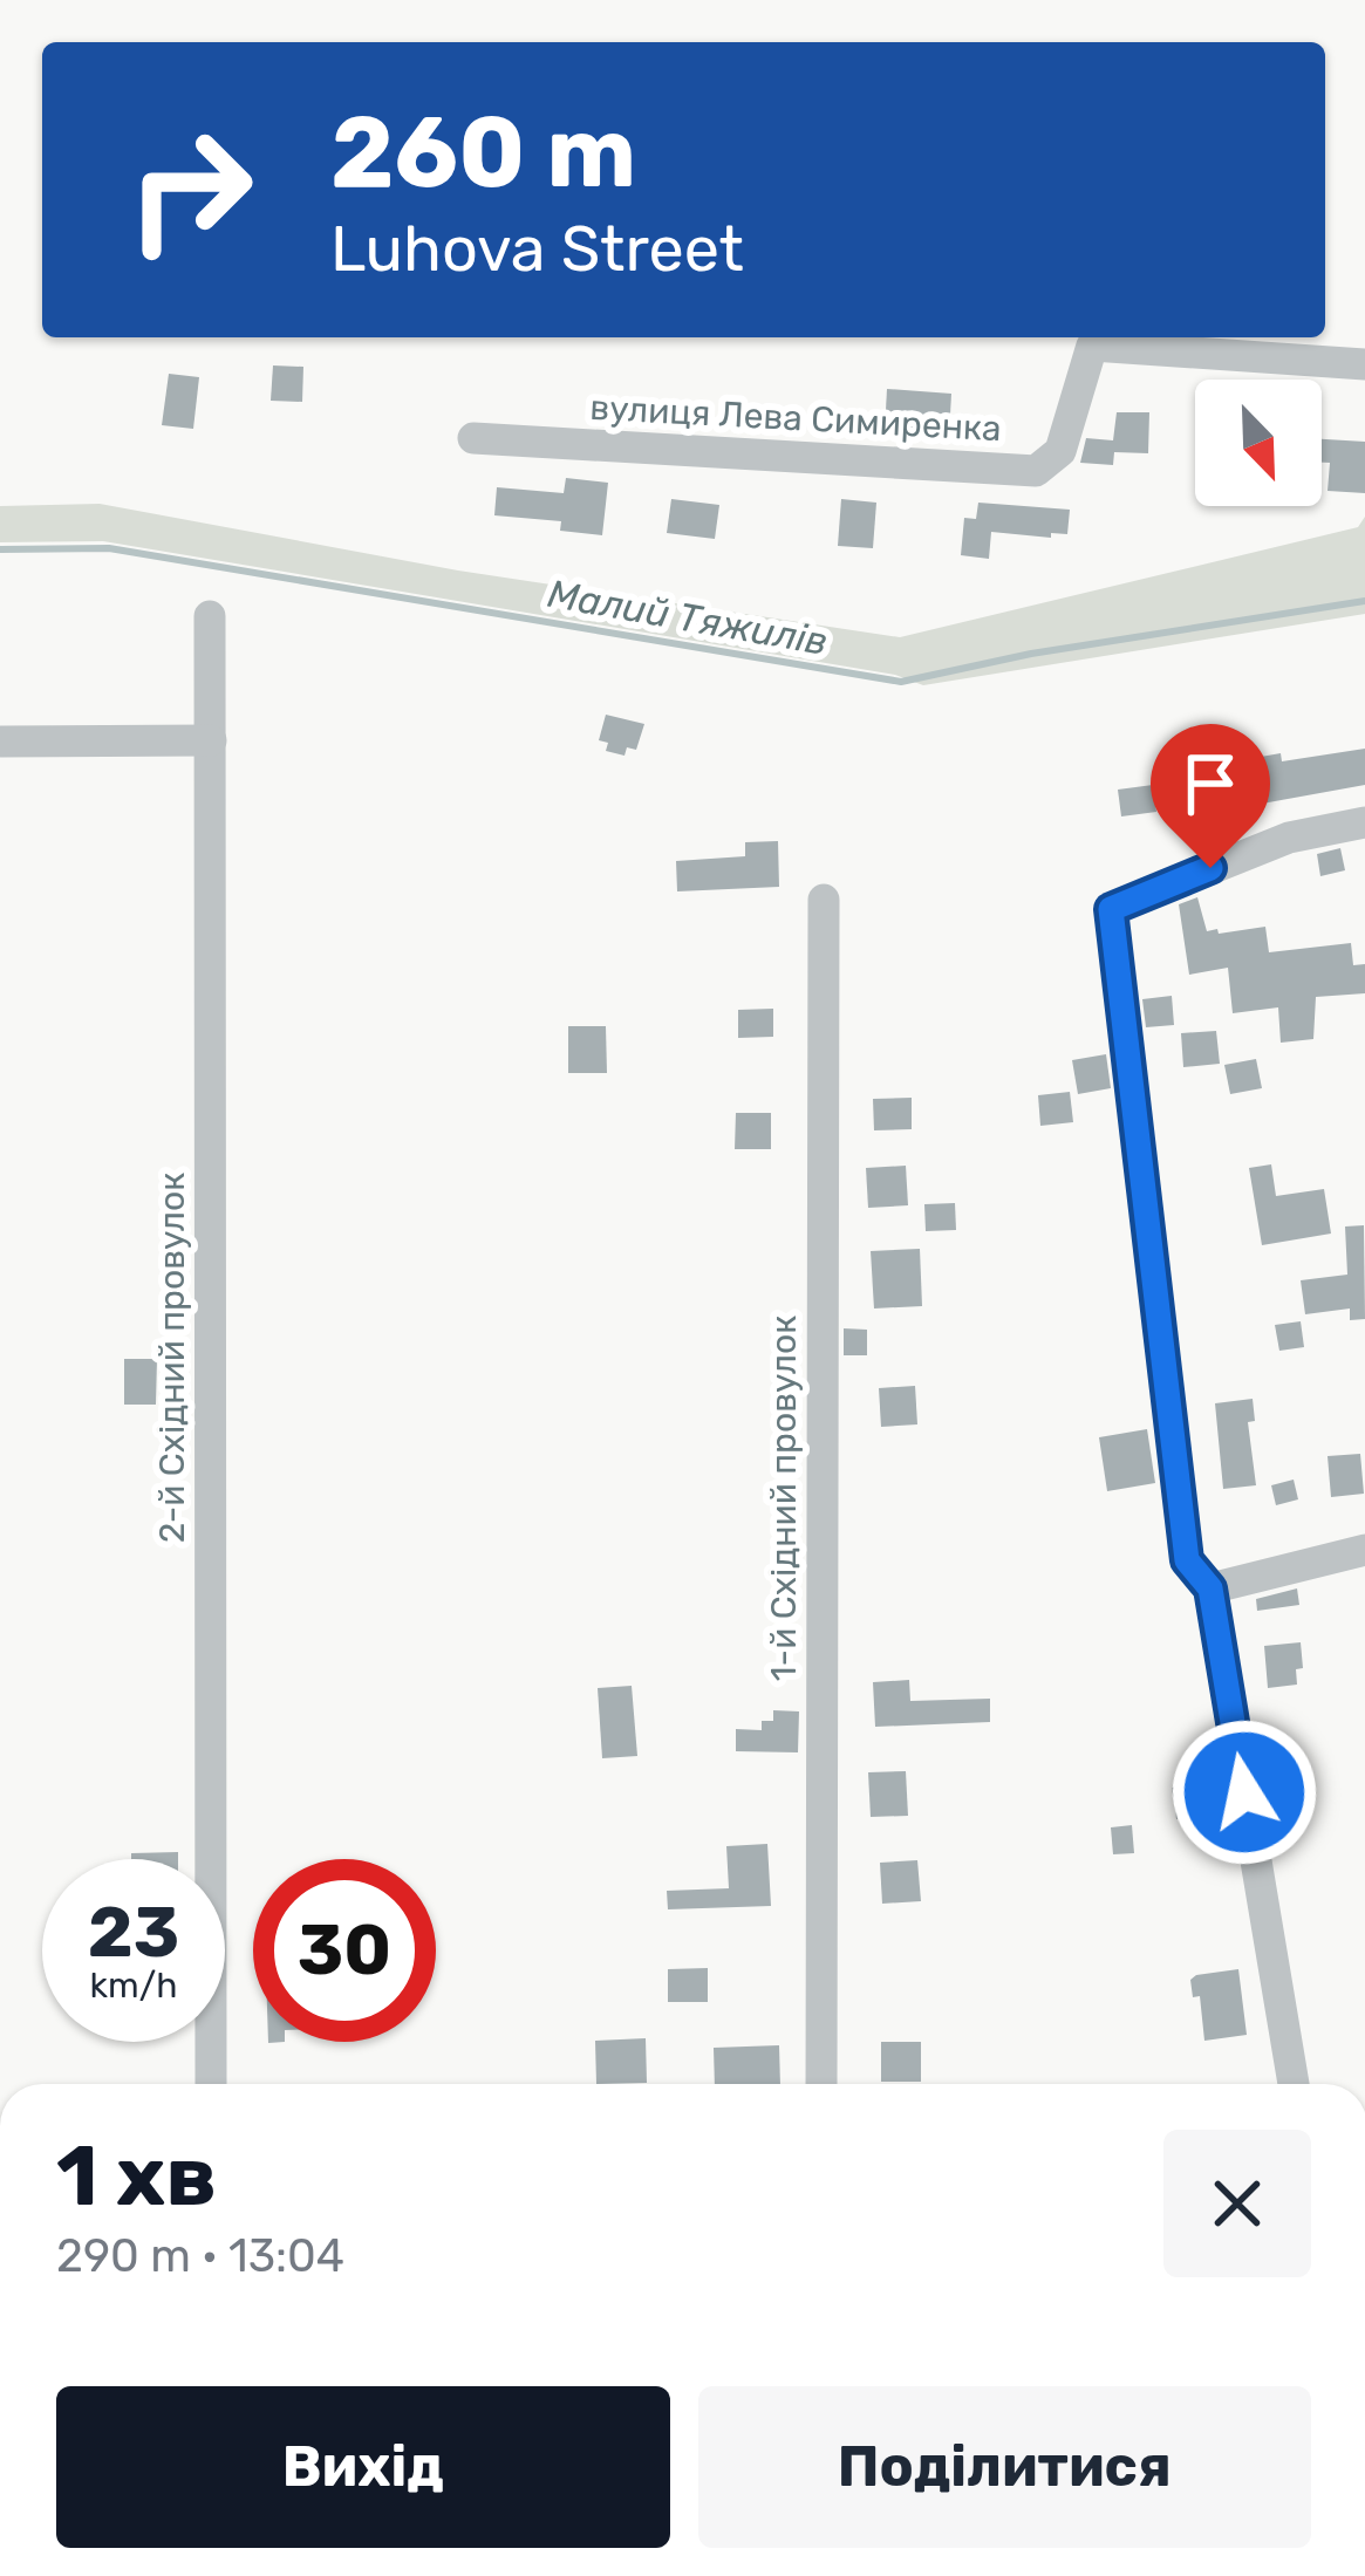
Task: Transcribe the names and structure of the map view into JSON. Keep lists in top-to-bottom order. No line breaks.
{"streets":{"street":["вулиця Лева Симиренка","2-й Східний провулок","1-й Східний провулок"]},"water":["Малий Тяжилів"],"north":"bottom right","page":{"turn":["260 m","Luhova Street"],"speed":"23 km/h","limit":"30","heading":["1 хв","290 m · 13:04"],"buttons":["Вихід","Поділитися"]}}
